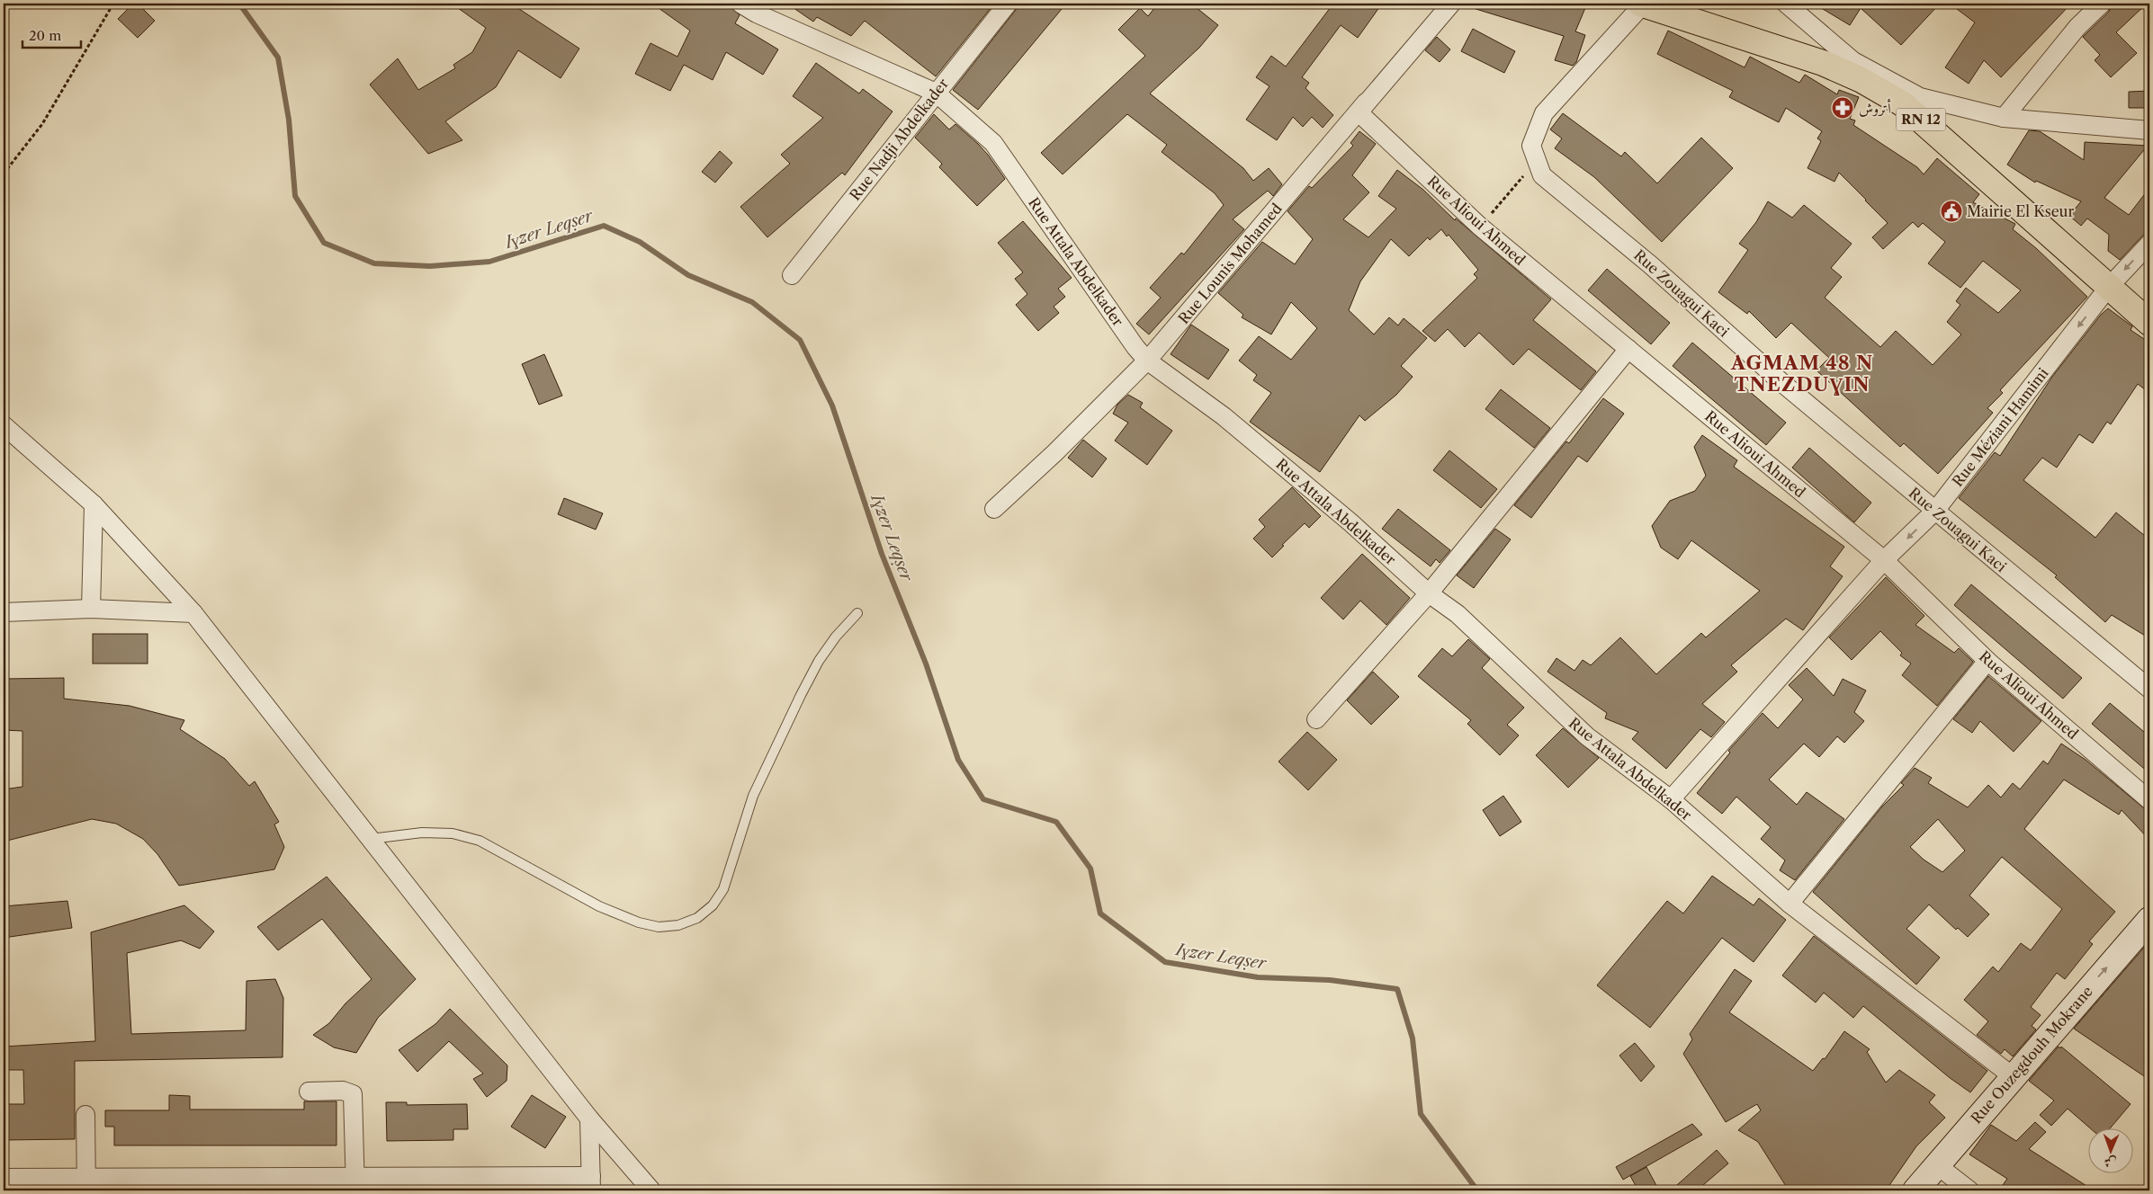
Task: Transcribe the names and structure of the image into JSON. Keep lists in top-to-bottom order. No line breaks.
{"streets":{"main road":["RN 12","Rue Ouzegdouh Mokrane"],"street":["Rue Nadji Abdelkader","Rue Alioui Ahmed","Rue Attala Abdelkader","Rue Lounis Mohamed","Rue Zouagui Kaci","Rue Méziani Hamimi"]},"crossings":[["RN 12","Rue Zouagui Kaci"],["RN 12","Rue Méziani Hamimi"],["Rue Nadji Abdelkader","Rue Attala Abdelkader"],["Rue Alioui Ahmed","Rue Lounis Mohamed"],["Rue Alioui Ahmed","Rue Méziani Hamimi"],["Rue Attala Abdelkader","Rue Lounis Mohamed"],["Rue Attala Abdelkader","Rue Méziani Hamimi"],["Rue Attala Abdelkader","Rue Ouzegdouh Mokrane"],["Rue Zouagui Kaci","Rue Méziani Hamimi"]],"one_way":["Rue Méziani Hamimi","Rue Ouzegdouh Mokrane"],"districts":["AGMAM 48 N TNEZDUƔIN"],"water":["Iɣzer Leqṣer"],"places":{"pharmacy":["أتروش"],"public building":["Mairie El Kseur"]},"scale_bar":"20 m","north":"bottom"}
